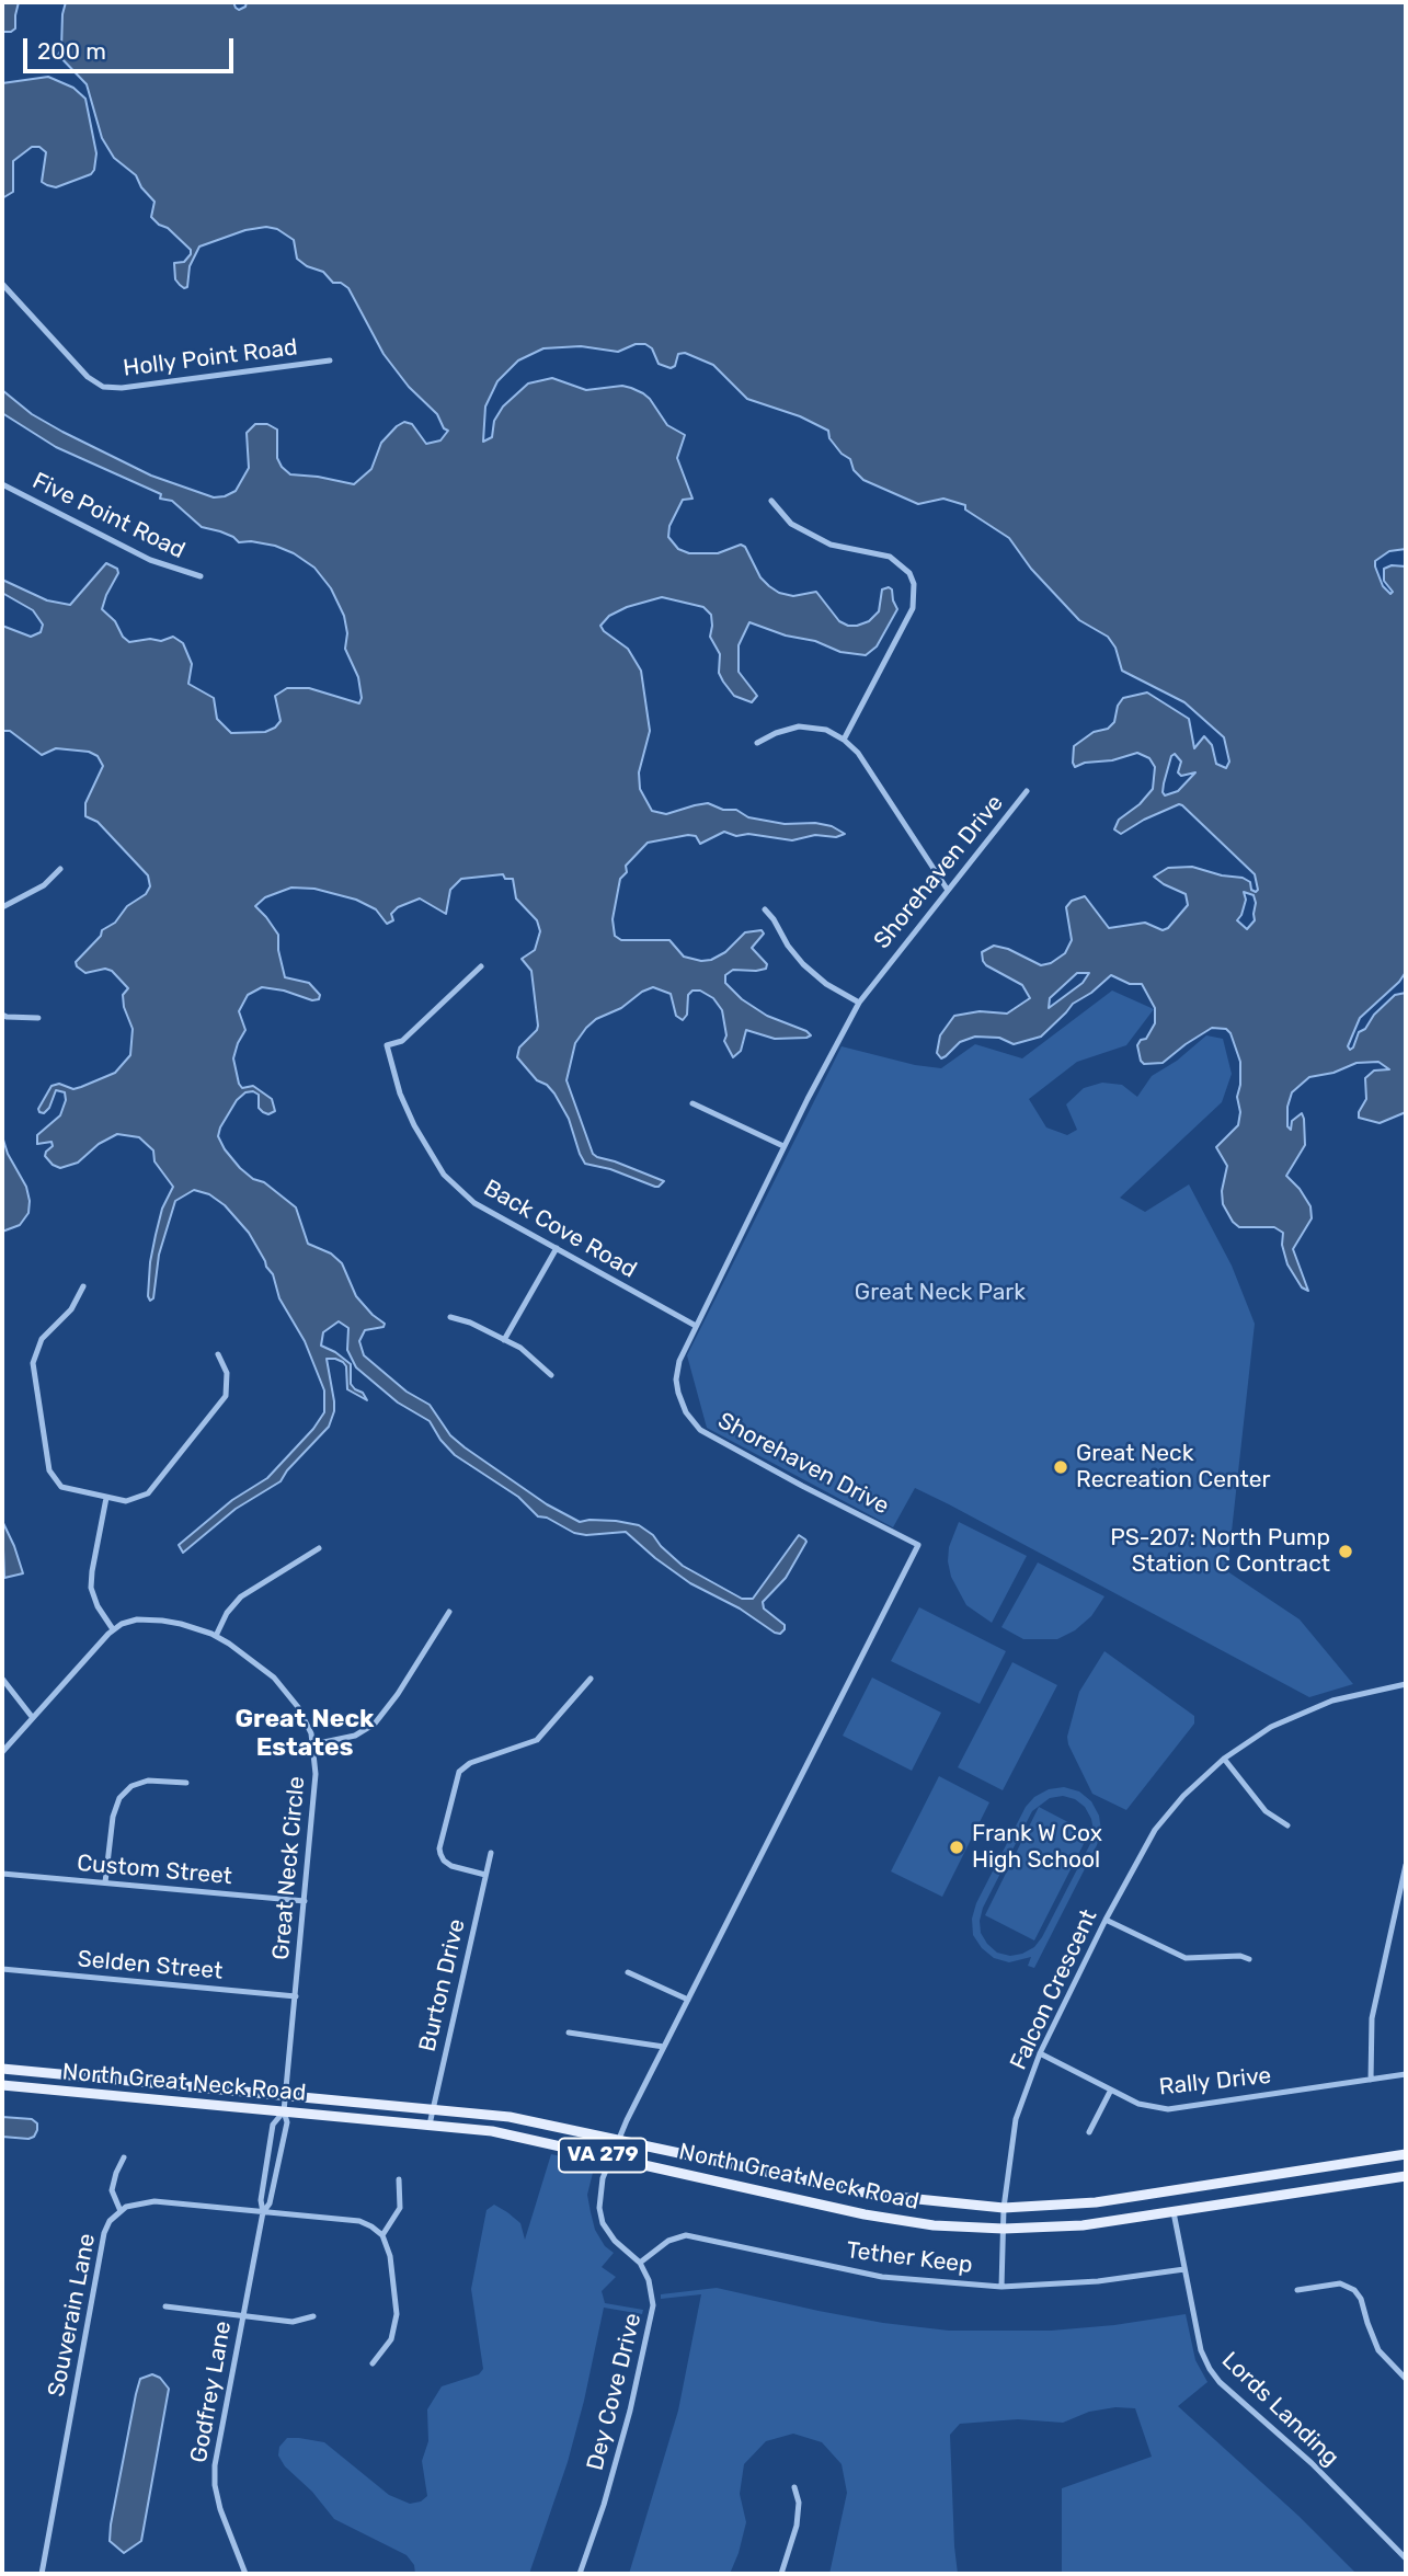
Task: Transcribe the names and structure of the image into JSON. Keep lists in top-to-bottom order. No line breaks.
{"streets":{"main road":["North Great Neck Road","VA 279"],"street":["Holly Point Road","Five Point Road","Shorehaven Drive","Back Cove Road","Great Neck Circle","Custom Street","Selden Street","Burton Drive","Falcon Crescent","Rally Drive","Tether Keep","Souverain Lane","Godfrey Lane","Dey Cove Drive","Lords Landing"]},"crossings":[["Shorehaven Drive","Back Cove Road"],["Shorehaven Drive","North Great Neck Road"],["Shorehaven Drive","Dey Cove Drive"],["Great Neck Circle","Custom Street"],["Great Neck Circle","Selden Street"],["Great Neck Circle","North Great Neck Road"],["Great Neck Circle","Godfrey Lane"],["Burton Drive","North Great Neck Road"],["Falcon Crescent","Rally Drive"],["Falcon Crescent","North Great Neck Road"],["Falcon Crescent","Tether Keep"],["North Great Neck Road","Godfrey Lane"],["North Great Neck Road","Dey Cove Drive"],["North Great Neck Road","Lords Landing"],["Tether Keep","Dey Cove Drive"],["Tether Keep","Lords Landing"],["Souverain Lane","Godfrey Lane"]],"districts":["Great Neck Estates"],"parks":["Great Neck Park"],"places":["Great Neck Recreation Center","PS-207: North Pump Station C Contract","Frank W Cox High School"],"scale_bar":"200 m"}
